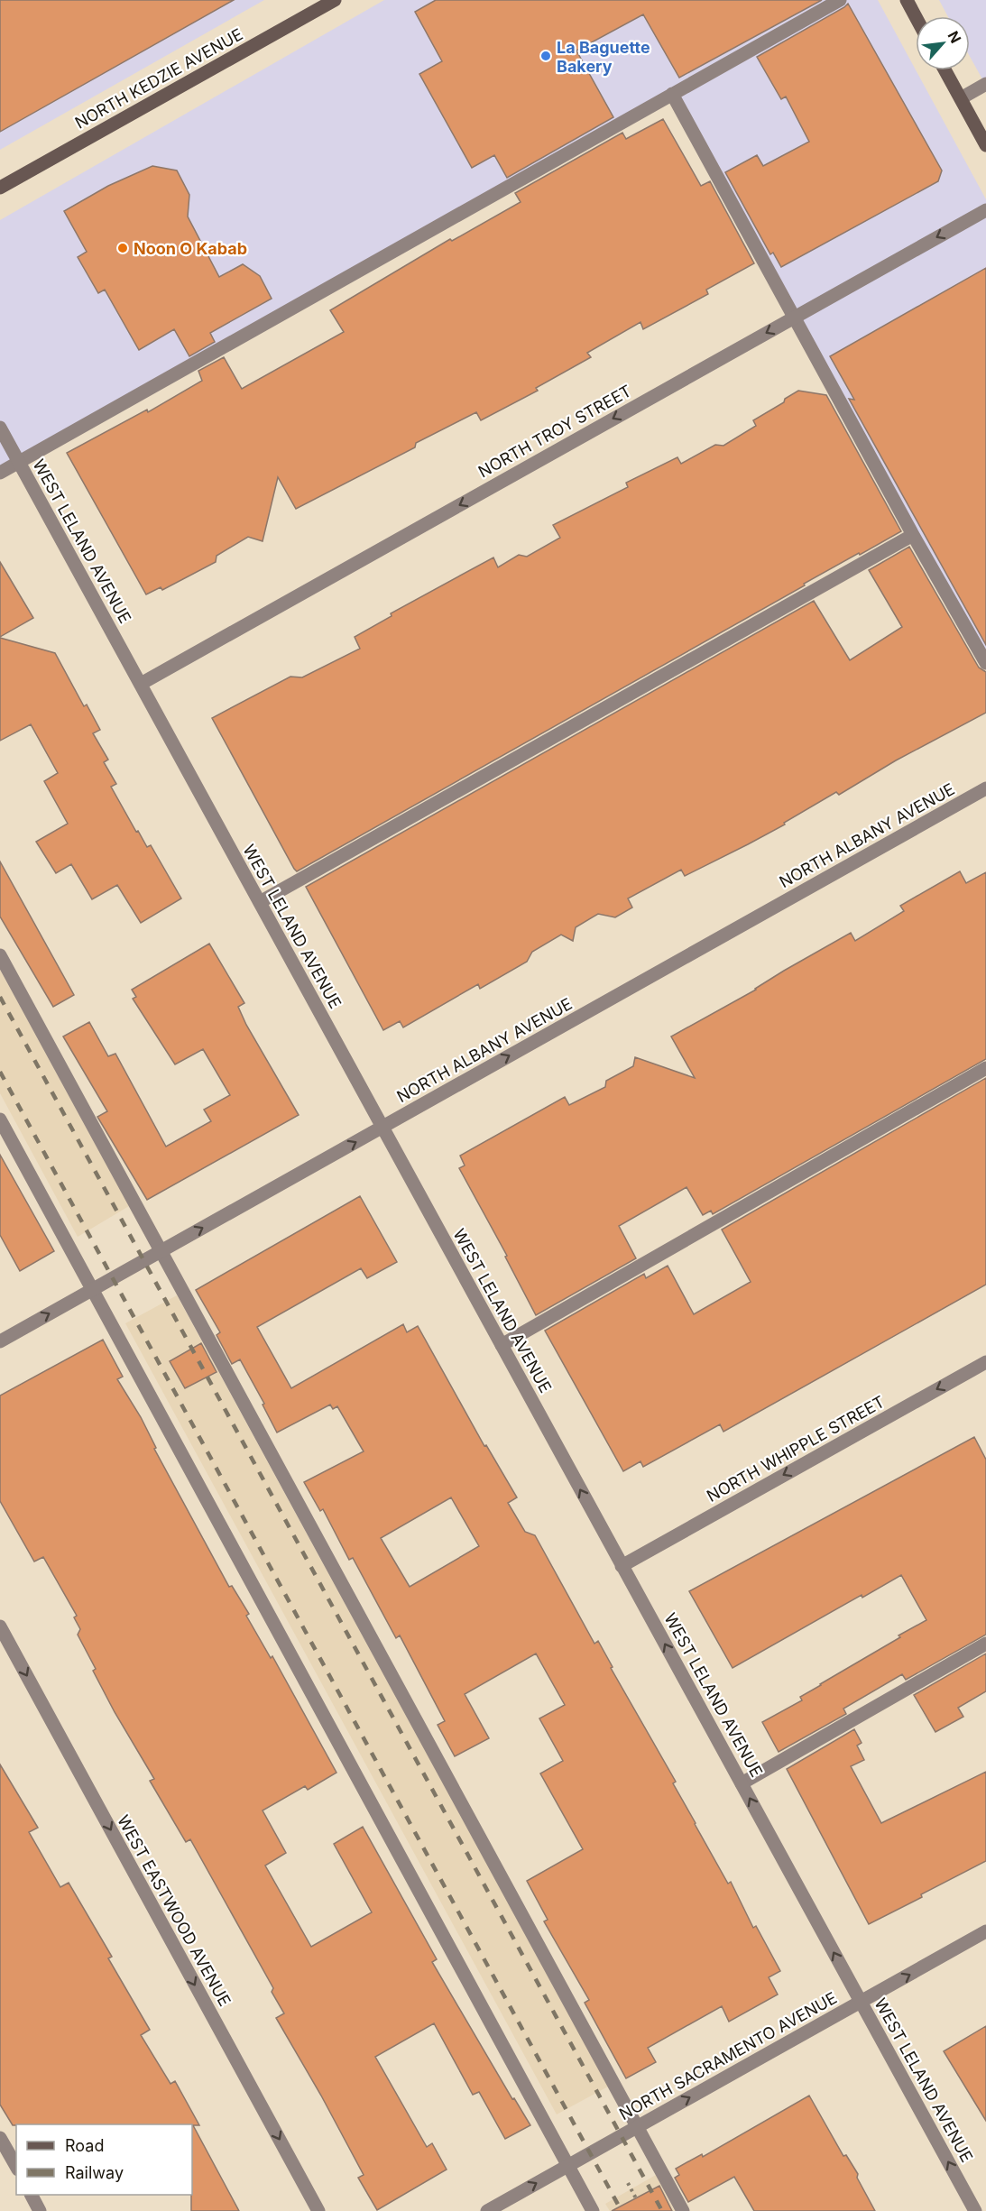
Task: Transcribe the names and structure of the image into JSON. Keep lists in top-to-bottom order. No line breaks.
{"streets":{"main road":["NORTH KEDZIE AVENUE"],"street":["NORTH TROY STREET","WEST LELAND AVENUE","NORTH ALBANY AVENUE","NORTH WHIPPLE STREET","WEST EASTWOOD AVENUE","NORTH SACRAMENTO AVENUE"]},"crossings":[["NORTH TROY STREET","WEST LELAND AVENUE"],["WEST LELAND AVENUE","NORTH ALBANY AVENUE"],["WEST LELAND AVENUE","NORTH WHIPPLE STREET"],["WEST LELAND AVENUE","NORTH SACRAMENTO AVENUE"]],"one_way":["NORTH TROY STREET","WEST LELAND AVENUE","NORTH ALBANY AVENUE","NORTH WHIPPLE STREET","WEST EASTWOOD AVENUE","NORTH SACRAMENTO AVENUE"],"places":["La Baguette Bakery","Noon O Kabab"],"legend":["Road","Railway"],"north":"top right"}
